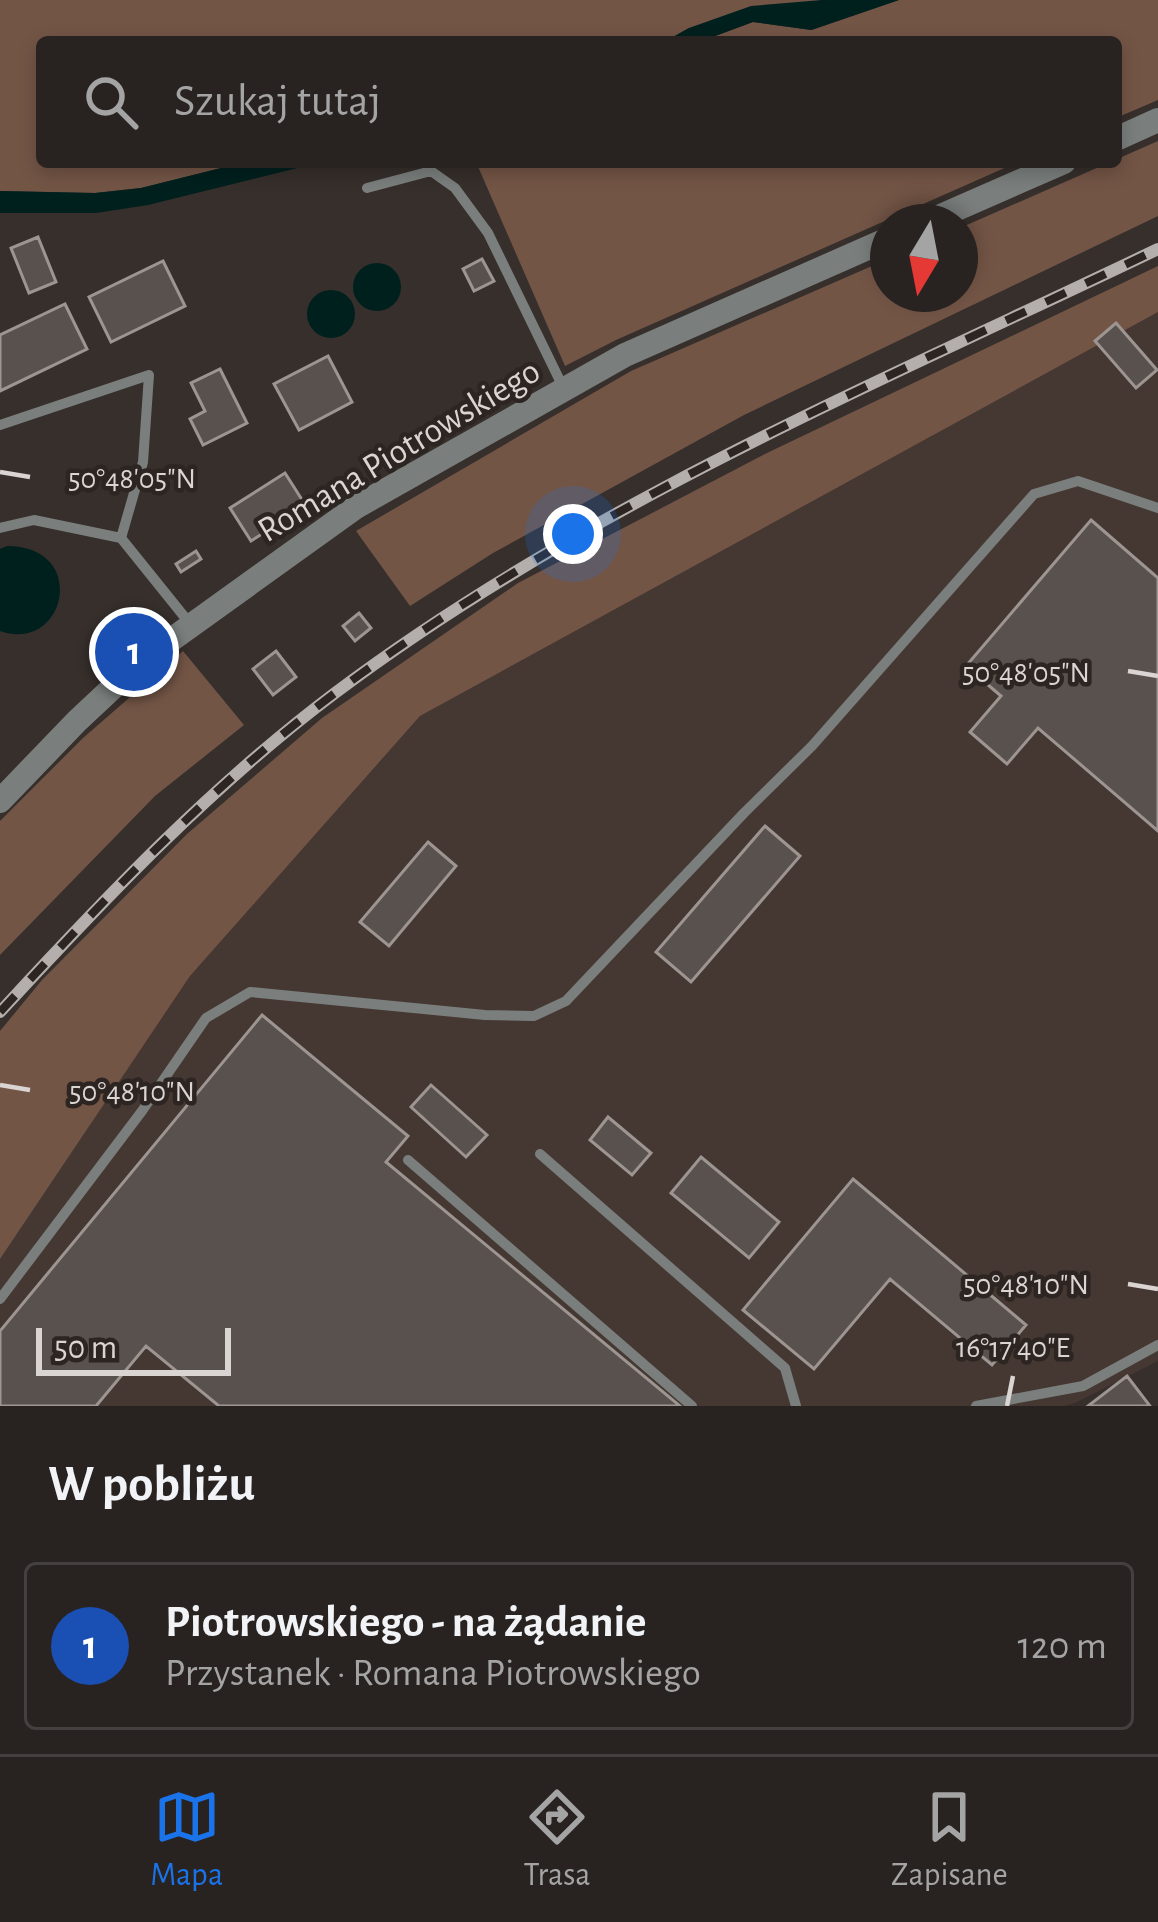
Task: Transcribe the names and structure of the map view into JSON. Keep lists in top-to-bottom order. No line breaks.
{"streets":{"street":["Romana Piotrowskiego"]},"scale_bar":"50 m","north":"bottom","page":{"search":"Szukaj tutaj","pins":"1","scale":"50 m","heading":"W pobliżu","list":[{"mark":"1","name":"Piotrowskiego - na żądanie","note":"Przystanek · Romana Piotrowskiego","value":"120 m"}],"nav":["Mapa","Trasa","Zapisane"]},"coordinates":["50°48'05\"N","50°48'10\"N","16°17'40\"E"]}
